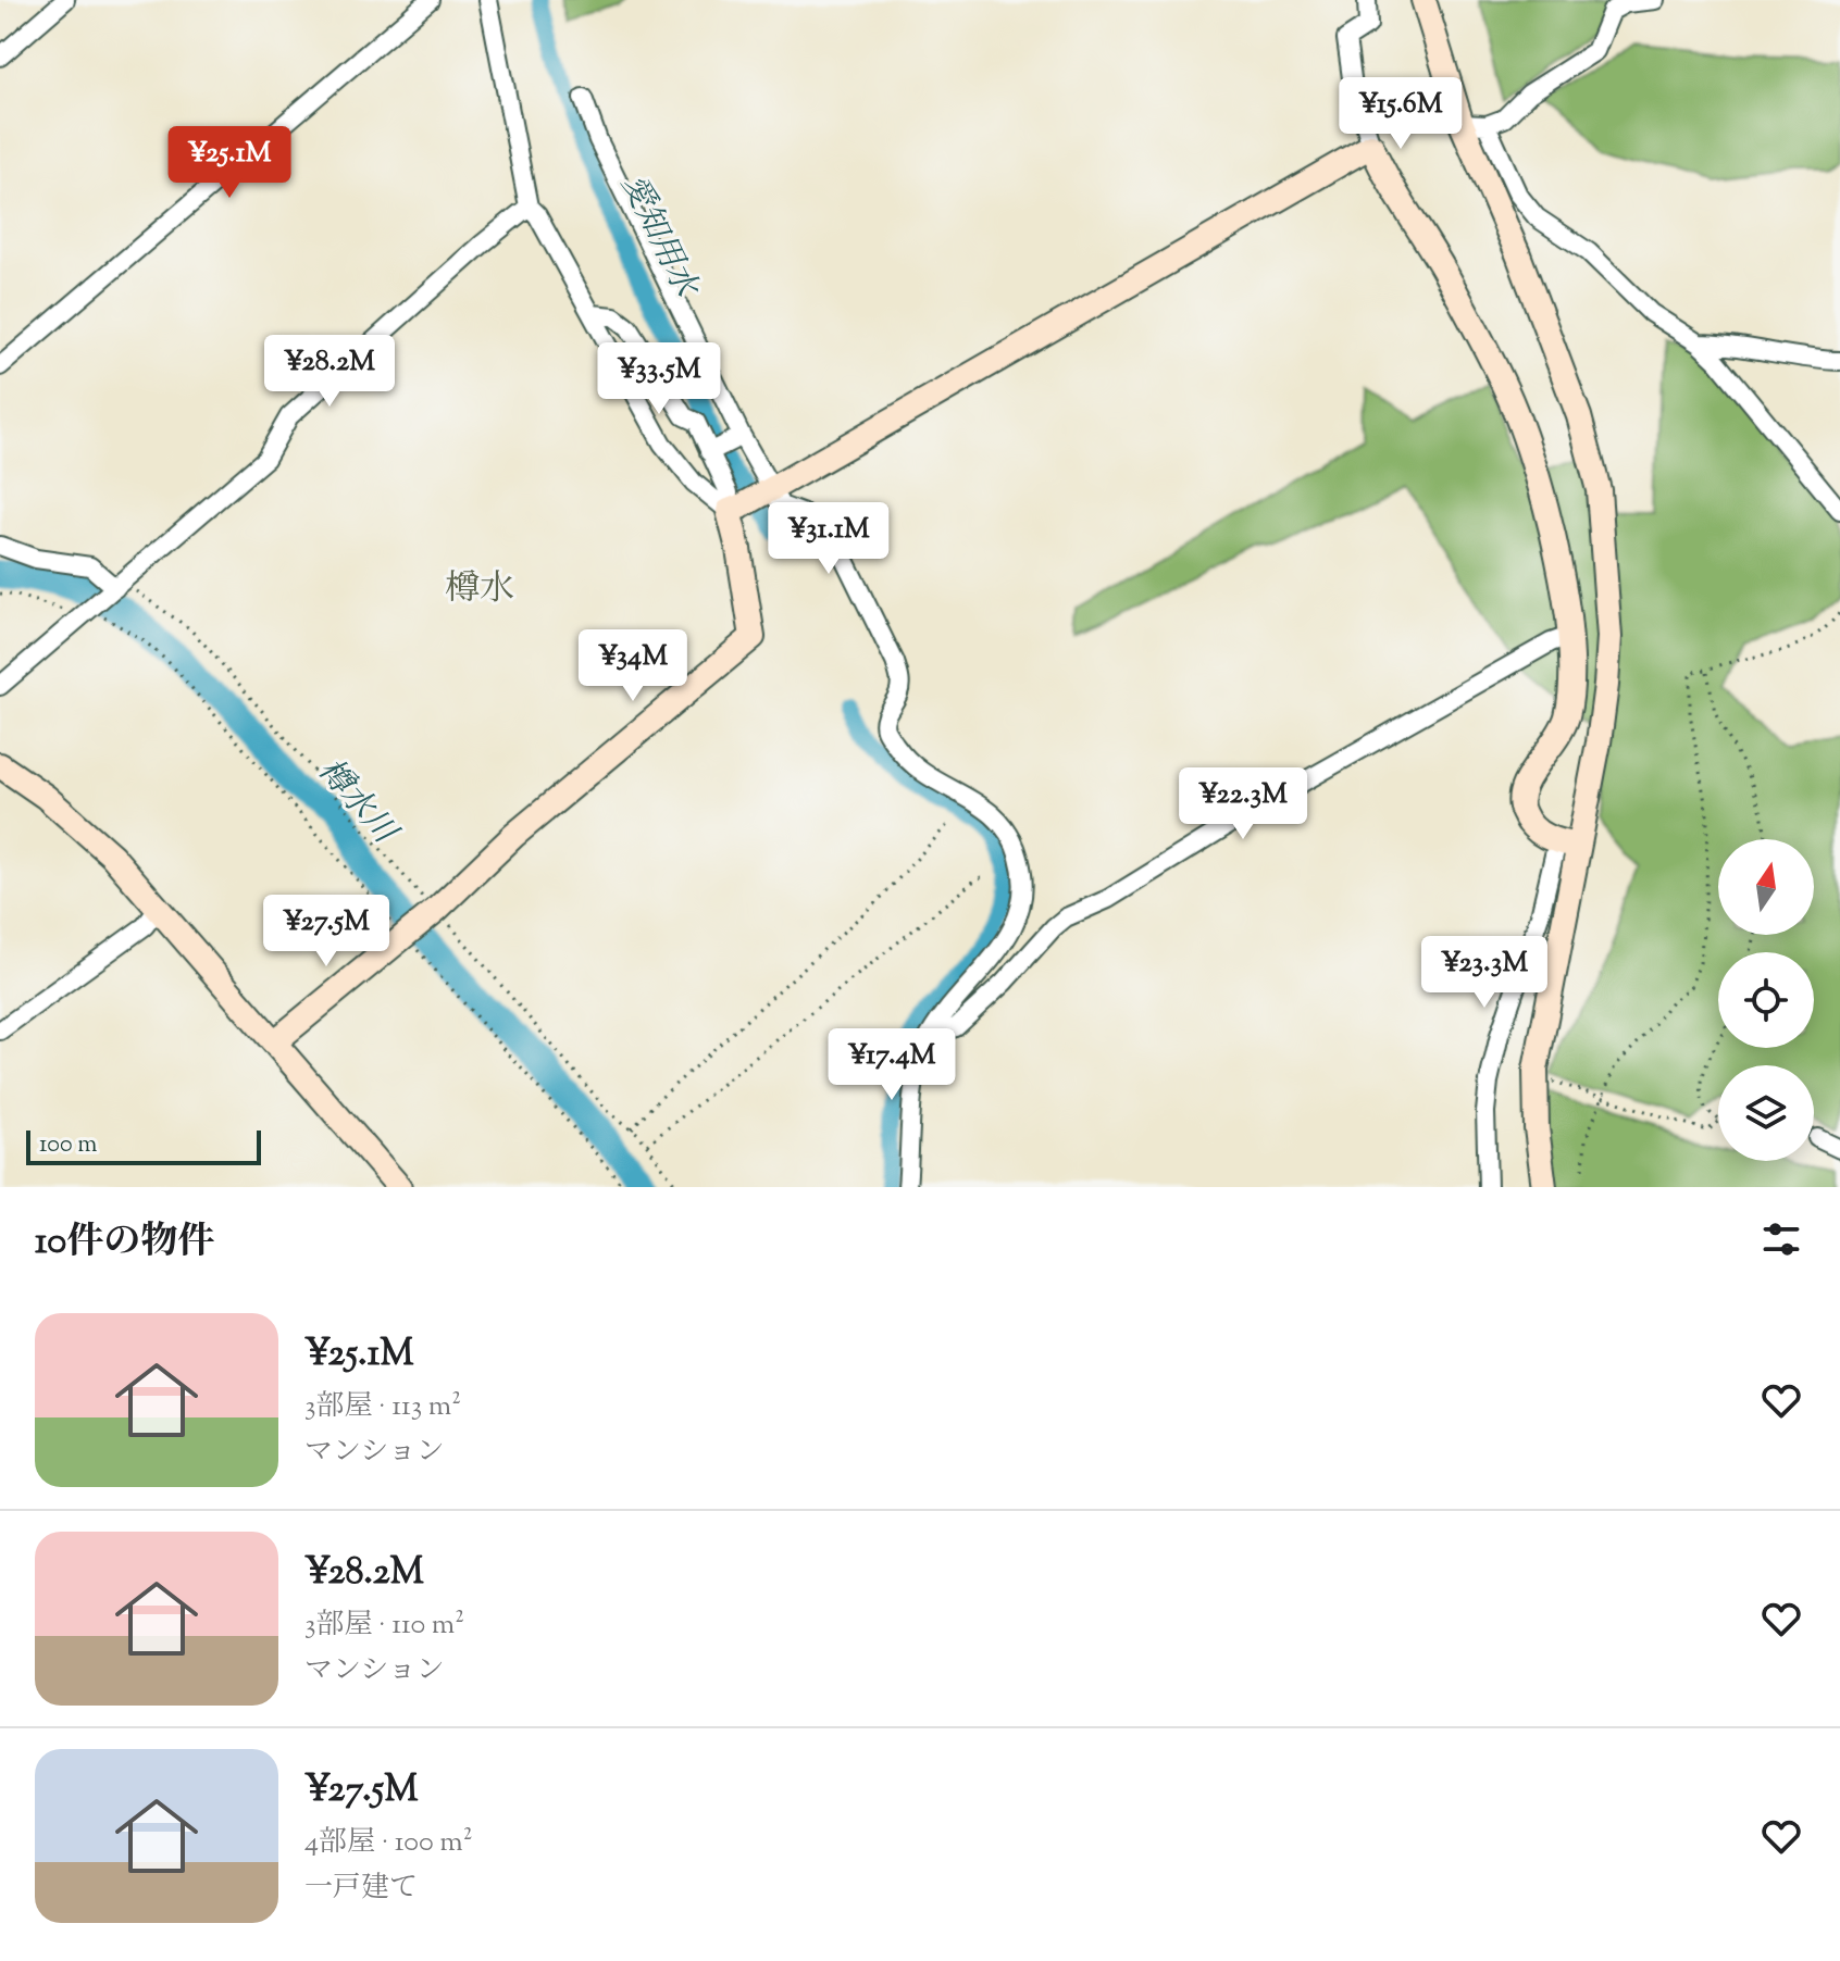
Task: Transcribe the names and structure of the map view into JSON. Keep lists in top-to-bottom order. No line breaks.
{"districts":["樽水"],"water":["愛知用水","樽水川"],"scale_bar":"100 m","north":"top","page":{"price":["¥15.6M","¥25.1M","¥28.2M","¥33.5M","¥31.1M","¥34M","¥22.3M","¥27.5M","¥23.3M","¥17.4M"],"scale":"100 m","heading":"10件の物件","list":[{"name":"¥25.1M","note":"3部屋 · 113 m² · マンション"},{"name":"¥28.2M","note":"3部屋 · 110 m² · マンション"},{"name":"¥27.5M","note":"4部屋 · 100 m² · 一戸建て"}]}}
